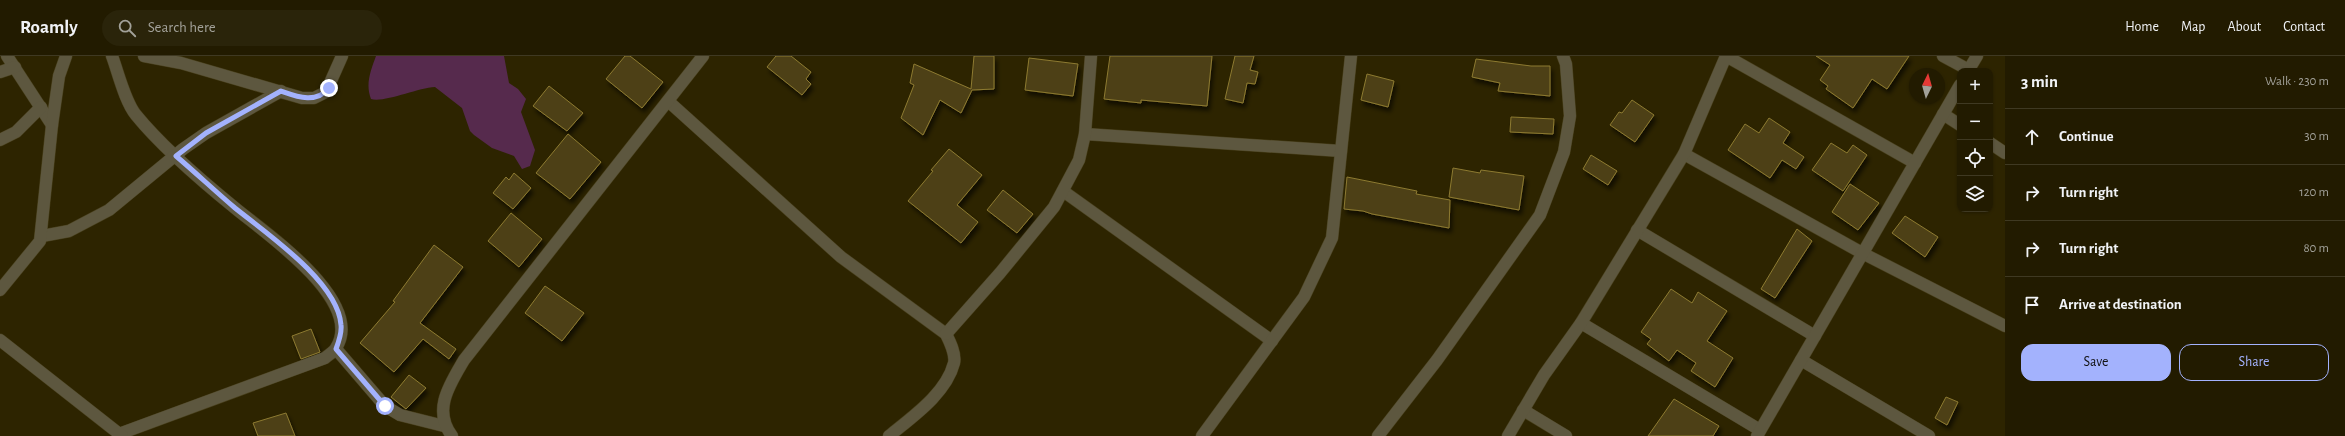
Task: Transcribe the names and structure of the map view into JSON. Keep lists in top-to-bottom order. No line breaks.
{"north":"top","page":{"header":"Roamly","search":"Search here","nav":["Home","Map","About","Contact"],"heading":["3 min","Walk · 230 m"],"map_buttons":["+","−"],"list":[["Continue","30 m"],["Turn right","120 m"],["Turn right","80 m"],"Arrive at destination"],"buttons":["Save","Share"]}}
